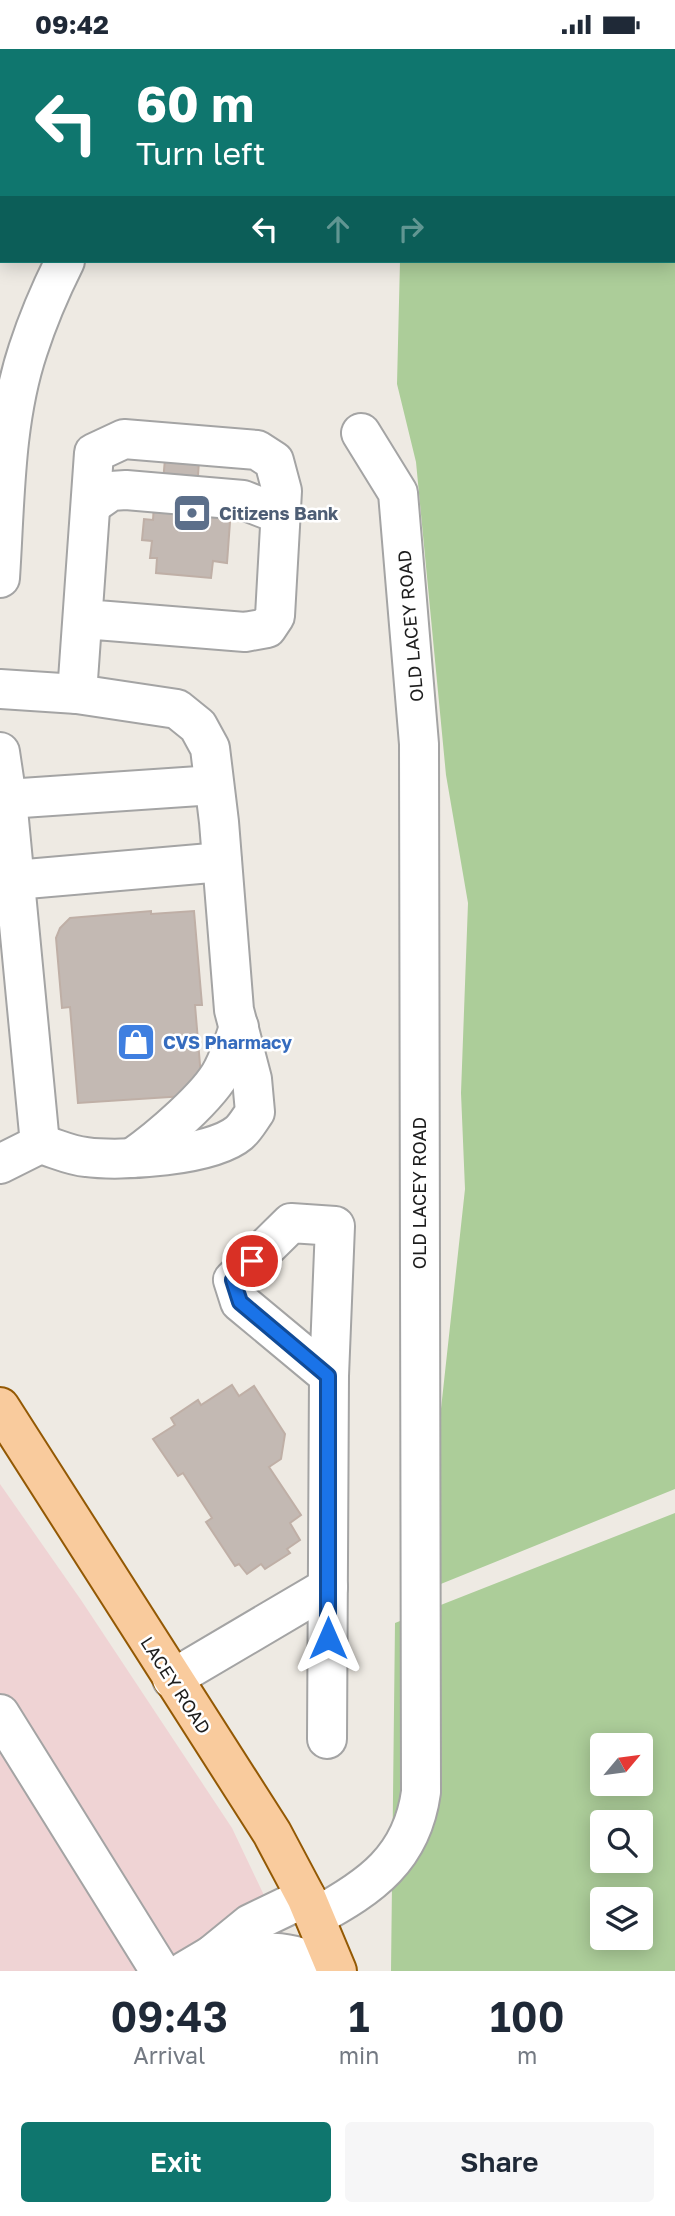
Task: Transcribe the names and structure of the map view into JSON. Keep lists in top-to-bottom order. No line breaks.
{"streets":{"main road":["LACEY ROAD"],"street":["OLD LACEY ROAD"]},"crossings":[["OLD LACEY ROAD","LACEY ROAD"]],"places":{"bank":["Citizens Bank"],"shop":["CVS Pharmacy"]},"north":"top right","page":{"status":"09:42","turn":["60 m","Turn left"],"eta":["09:43","Arrival","1","min","100","m"],"buttons":["Exit","Share"]}}
